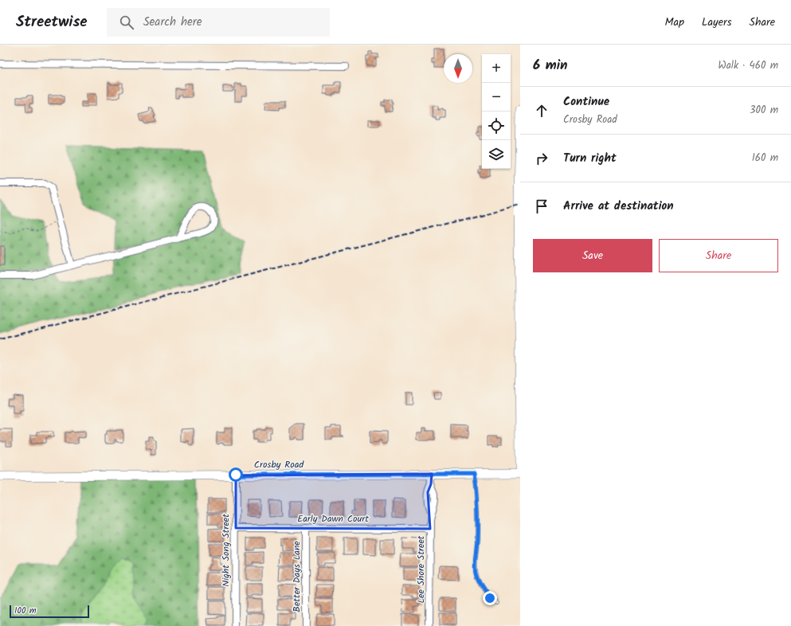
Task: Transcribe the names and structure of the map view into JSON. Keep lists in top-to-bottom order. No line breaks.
{"streets":{"street":["Crosby Road","Early Dawn Court","Night Song Street","Lee Shore Street","Better Days Lane"]},"crossings":[["Crosby Road","Night Song Street"],["Crosby Road","Lee Shore Street"],["Early Dawn Court","Night Song Street"],["Early Dawn Court","Lee Shore Street"],["Early Dawn Court","Better Days Lane"]],"scale_bar":"100 m","north":"bottom","page":{"header":"Streetwise","search":"Search here","nav":["Map","Layers","Share"],"heading":["6 min","Walk · 460 m"],"map_buttons":["+","−"],"list":[["Continue","Crosby Road","300 m"],["Turn right","160 m"],"Arrive at destination"],"buttons":["Save","Share"],"scale":"100 m"}}
